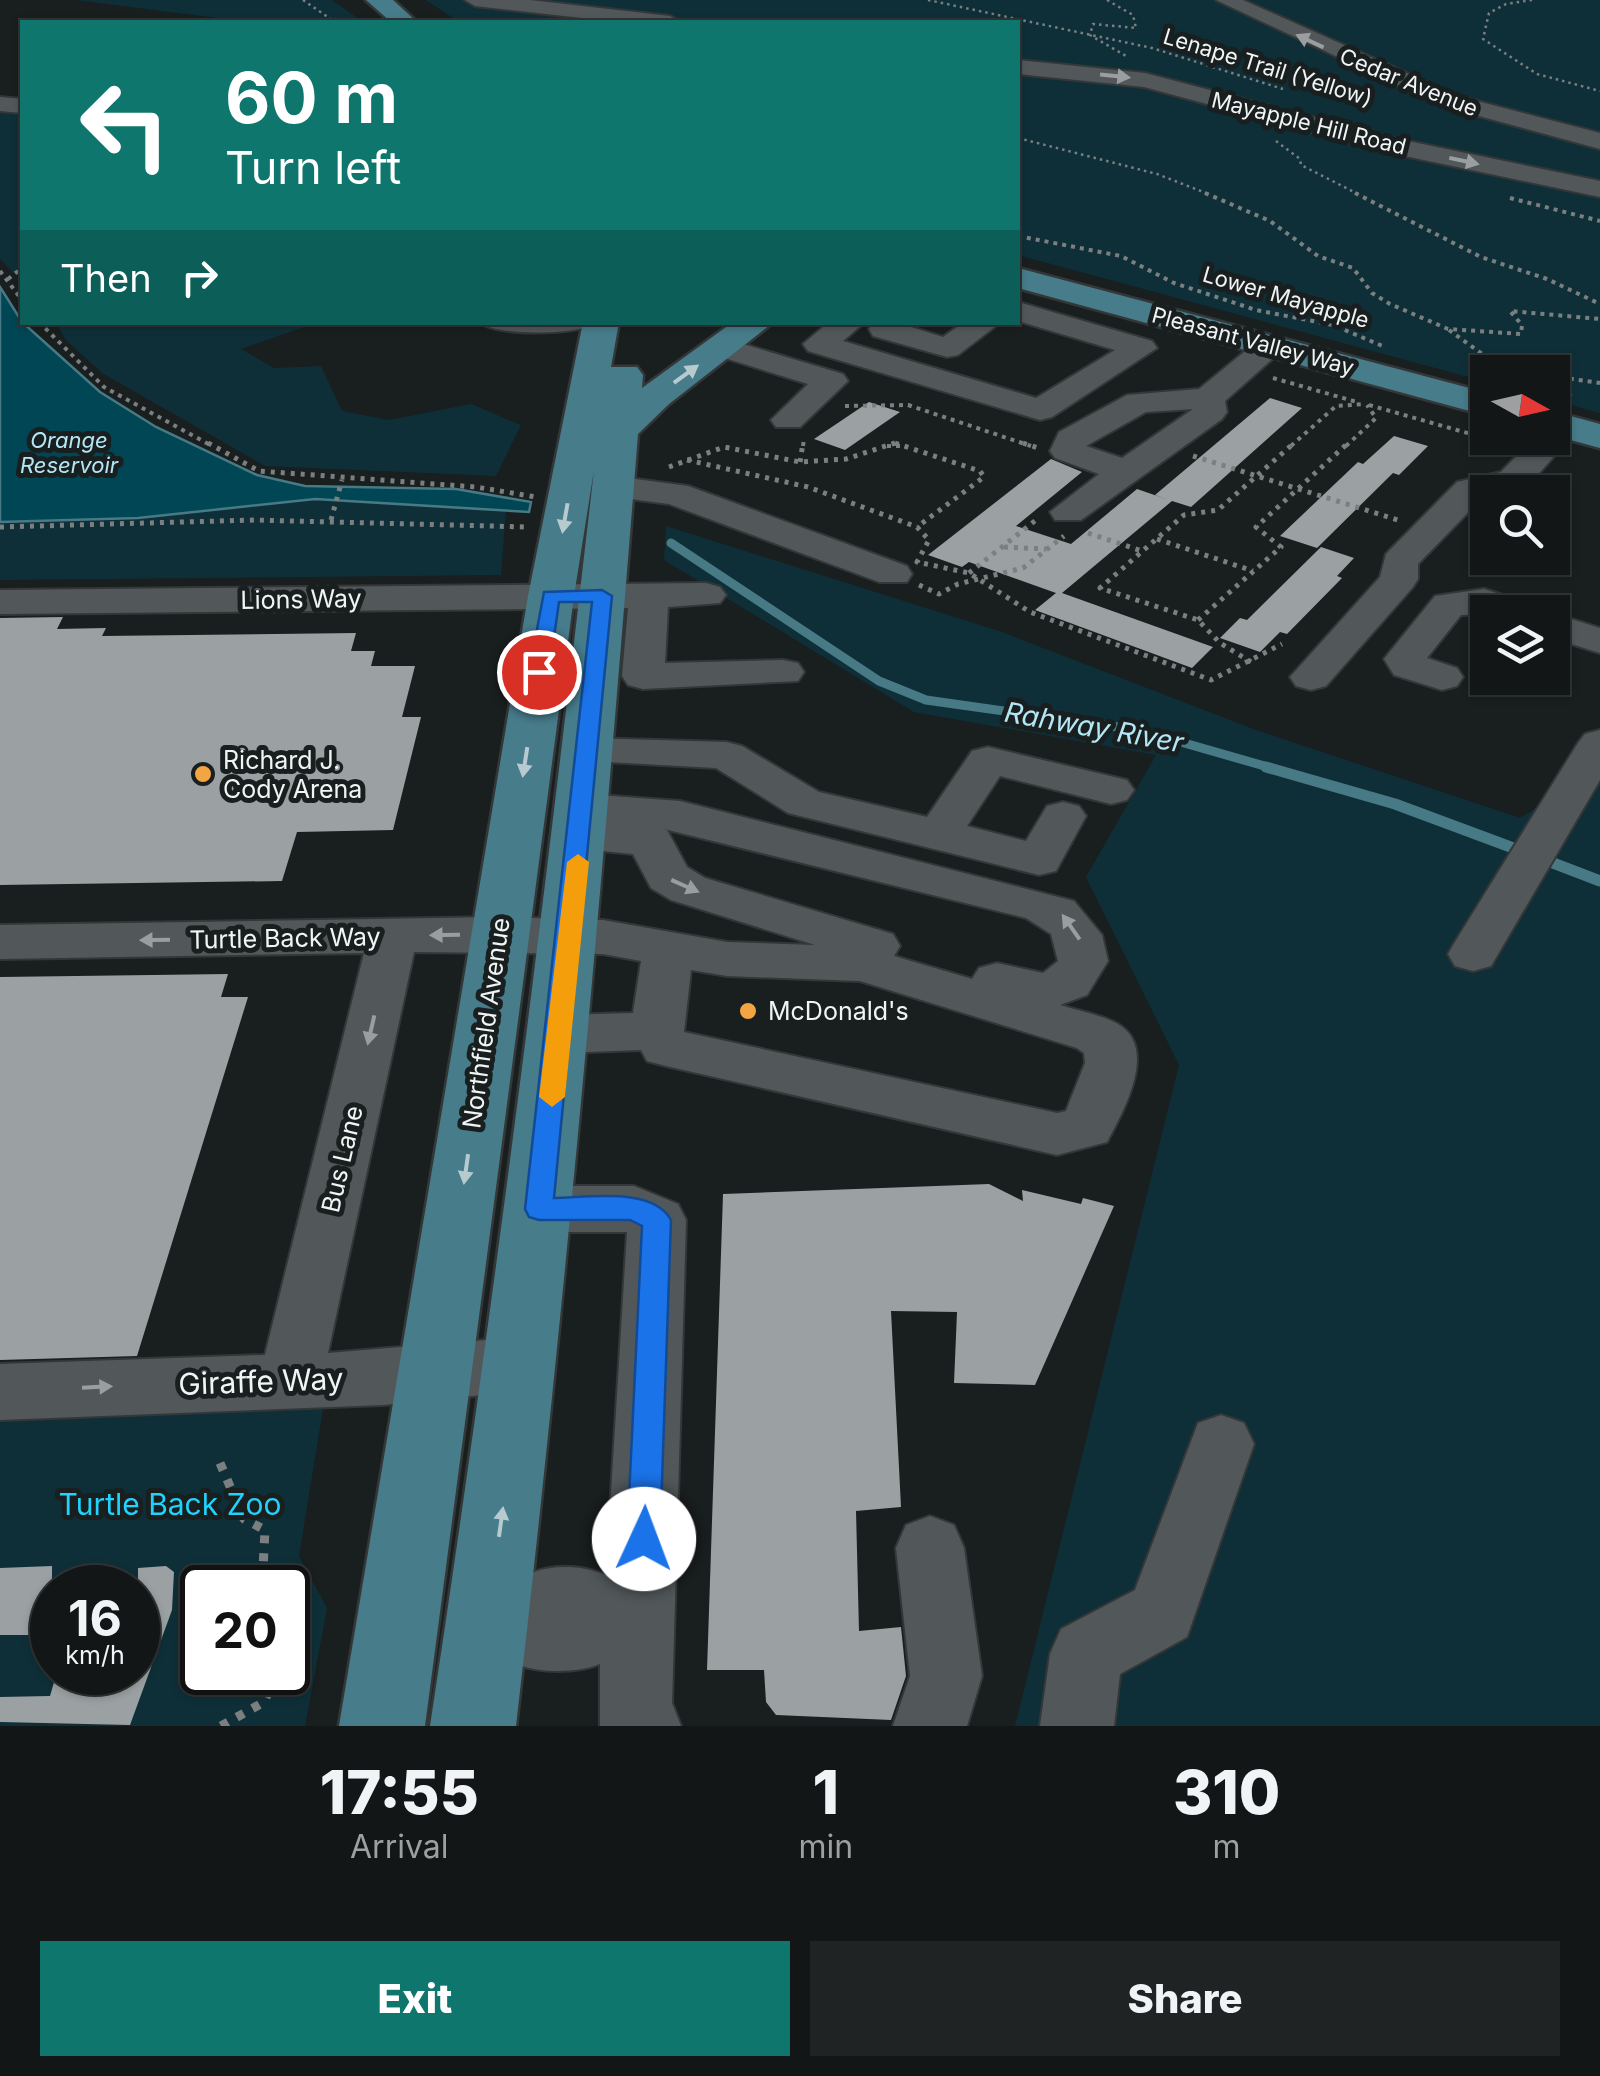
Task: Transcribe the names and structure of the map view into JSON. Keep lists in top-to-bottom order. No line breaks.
{"streets":{"main road":["Pleasant Valley Way","Northfield Avenue"],"street":["Cedar Avenue","Mayapple Hill Road","Lions Way","Turtle Back Way","Bus Lane","Giraffe Way"],"path":["Lenape Trail (Yellow)","Lower Mayapple"]},"crossings":[["Lions Way","Northfield Avenue"],["Turtle Back Way","Northfield Avenue"],["Turtle Back Way","Bus Lane"],["Northfield Avenue","Giraffe Way"],["Bus Lane","Giraffe Way"]],"one_way":["Cedar Avenue","Mayapple Hill Road","Bus Lane","Giraffe Way"],"water":["Orange Reservoir","Rahway River"],"parks":["Turtle Back Zoo"],"places":["Richard J. Cody Arena","McDonald's"],"north":"right","page":{"turn":["60 m","Turn left"],"then":"Then","speed":"16 km/h","limit":"20","eta":["17:55","Arrival","1","min","310","m"],"buttons":["Exit","Share"]}}
